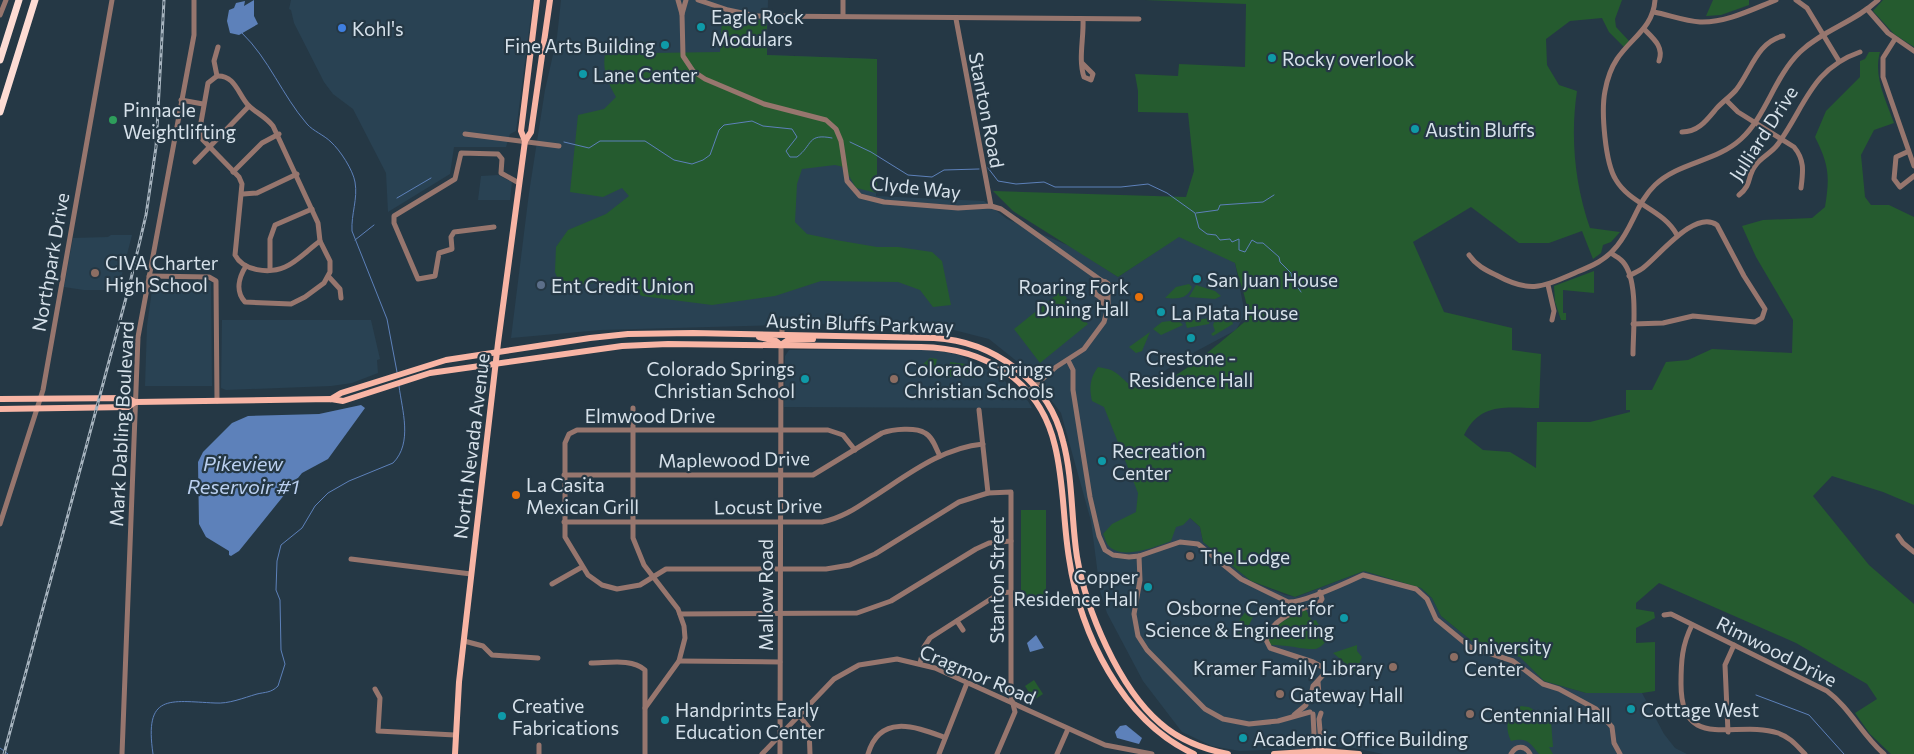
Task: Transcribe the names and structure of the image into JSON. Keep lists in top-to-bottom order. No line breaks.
{"streets":{"main road":["Austin Bluffs Parkway","North Nevada Avenue"],"street":["Stanton Road","Julliard Drive","Clyde Way","Northpark Drive","Elmwood Drive","Mark Dabling Boulevard","Maplewood Drive","Locust Drive","Stanton Street","Mallow Road","Rimwood Drive","Cragmor Road"]},"crossings":[["Stanton Road","Clyde Way"],["Austin Bluffs Parkway","Mark Dabling Boulevard"],["Austin Bluffs Parkway","North Nevada Avenue"],["Austin Bluffs Parkway","Mallow Road"],["Elmwood Drive","Maplewood Drive"],["Elmwood Drive","Locust Drive"],["Elmwood Drive","Stanton Street"],["Elmwood Drive","Mallow Road"],["Maplewood Drive","Locust Drive"],["Maplewood Drive","Mallow Road"],["Locust Drive","Mallow Road"],["Stanton Street","Cragmor Road"],["Mallow Road","Cragmor Road"]],"water":["Pikeview Reservoir #1"],"places":["Eagle Rock Modulars","Kohl's","Fine Arts Building","Rocky overlook","Lane Center","Pinnacle Weightlifting","Austin Bluffs","CIVA Charter High School","San Juan House","Ent Credit Union","Roaring Fork Dining Hall","La Plata House","Crestone - Residence Hall","Colorado Springs Christian School","Colorado Springs Christian Schools","Recreation Center","La Casita Mexican Grill","The Lodge","Copper Residence Hall","Osborne Center for Science & Engineering","University Center","Kramer Family Library","Gateway Hall","Cottage West","Centennial Hall","Creative Fabrications","Handprints Early Education Center","Academic Office Building"]}
